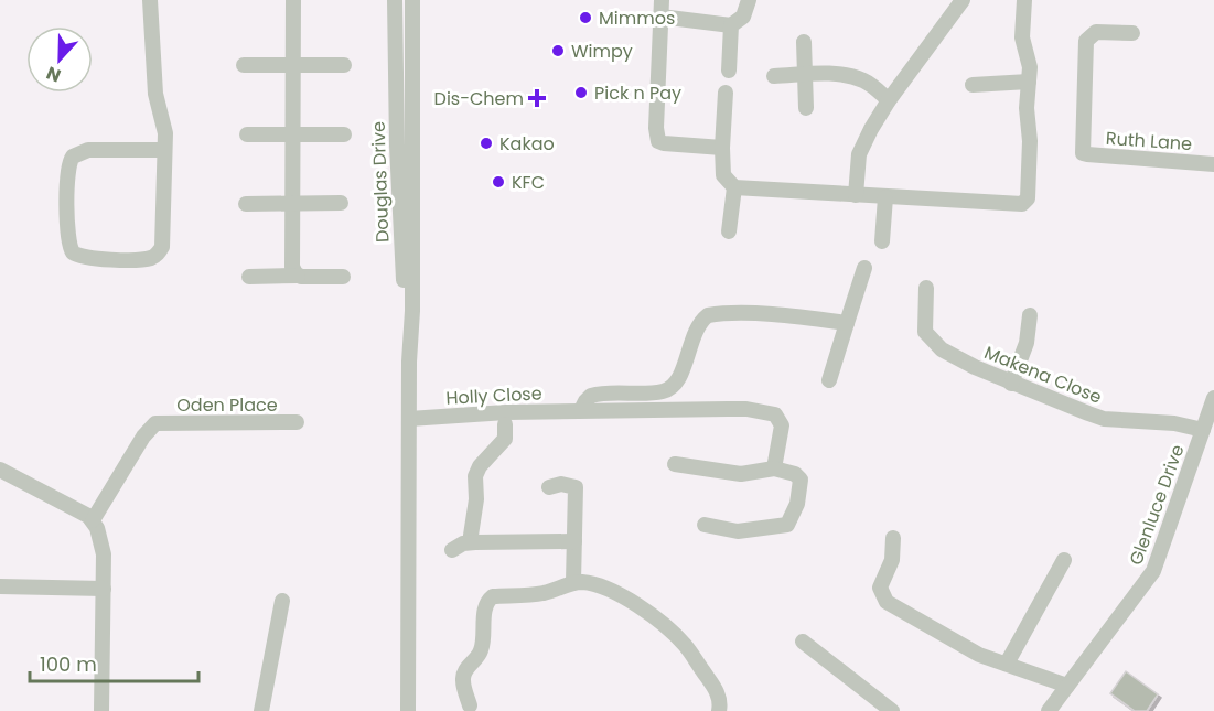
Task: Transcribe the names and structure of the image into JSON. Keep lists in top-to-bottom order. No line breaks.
{"streets":{"street":["Ruth Lane","Douglas Drive","Makena Close","Holly Close","Oden Place","Glenluce Drive"]},"crossings":[["Douglas Drive","Holly Close"],["Makena Close","Glenluce Drive"]],"places":{"other":["Mimmos","Wimpy","Pick n Pay","Kakao","KFC"],"health":["Dis-Chem"]},"scale_bar":"100 m","north":"bottom"}
